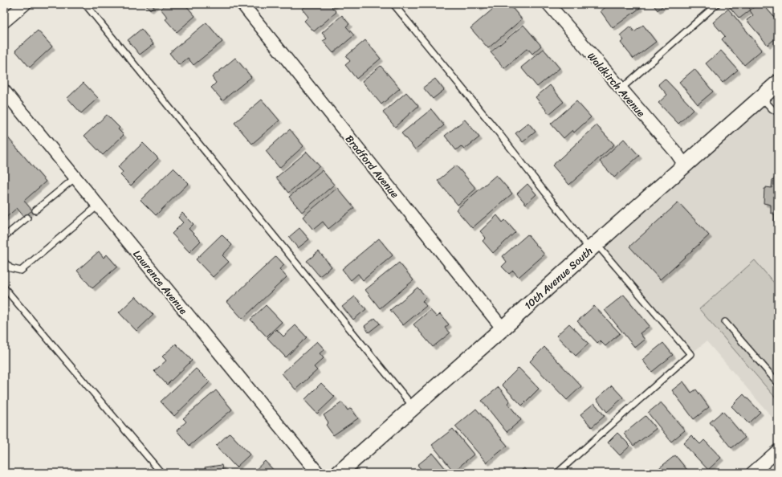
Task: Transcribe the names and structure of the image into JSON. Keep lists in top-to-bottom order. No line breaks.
{"streets":{"street":["Waldkirch Avenue","Bradford Avenue","10th Avenue South","Lawrence Avenue"]},"crossings":[["Waldkirch Avenue","10th Avenue South"],["Bradford Avenue","10th Avenue South"]]}
